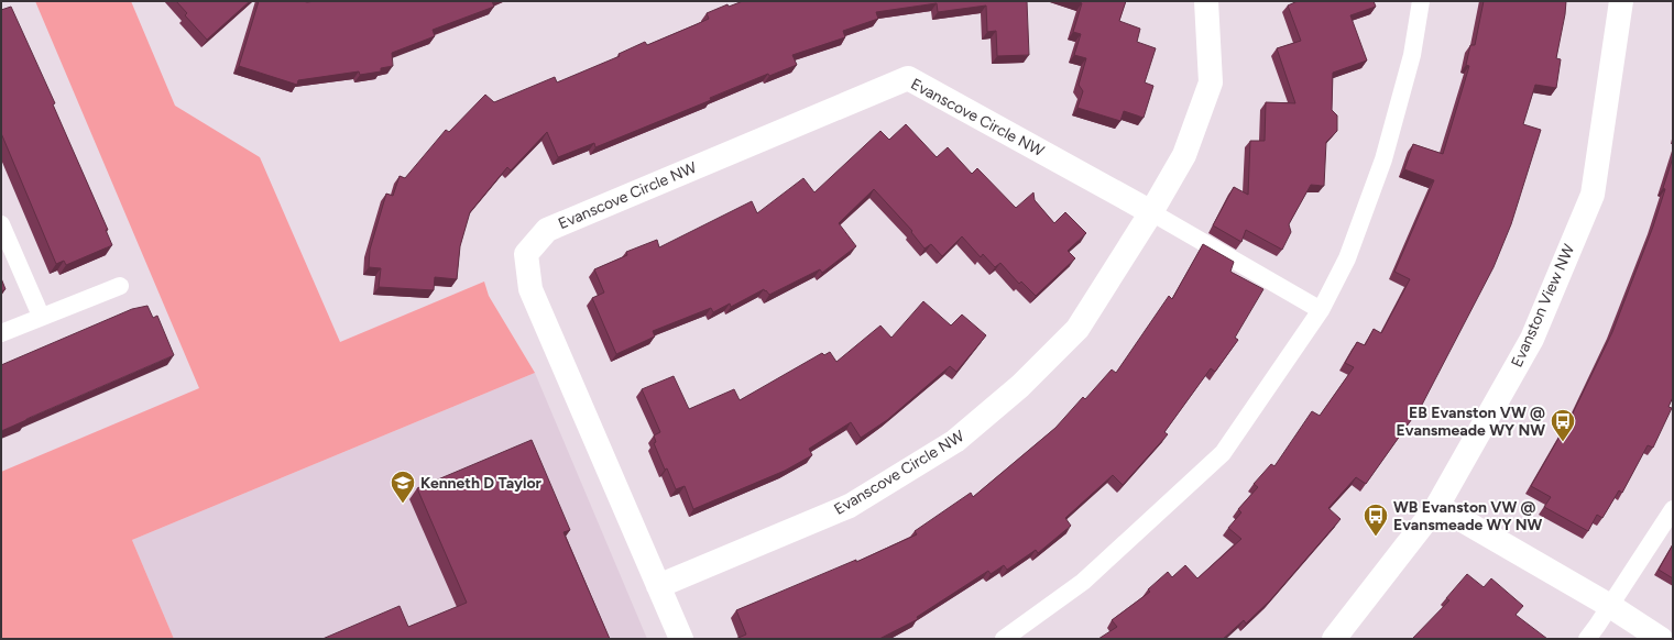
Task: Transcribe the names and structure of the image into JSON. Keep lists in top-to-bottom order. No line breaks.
{"streets":{"street":["Evanscove Circle NW","Evanston View NW"]},"places":{"bus stop":["EB Evanston VW @ Evansmeade WY NW","WB Evanston VW @ Evansmeade WY NW"],"school or university":["Kenneth D Taylor"]}}
